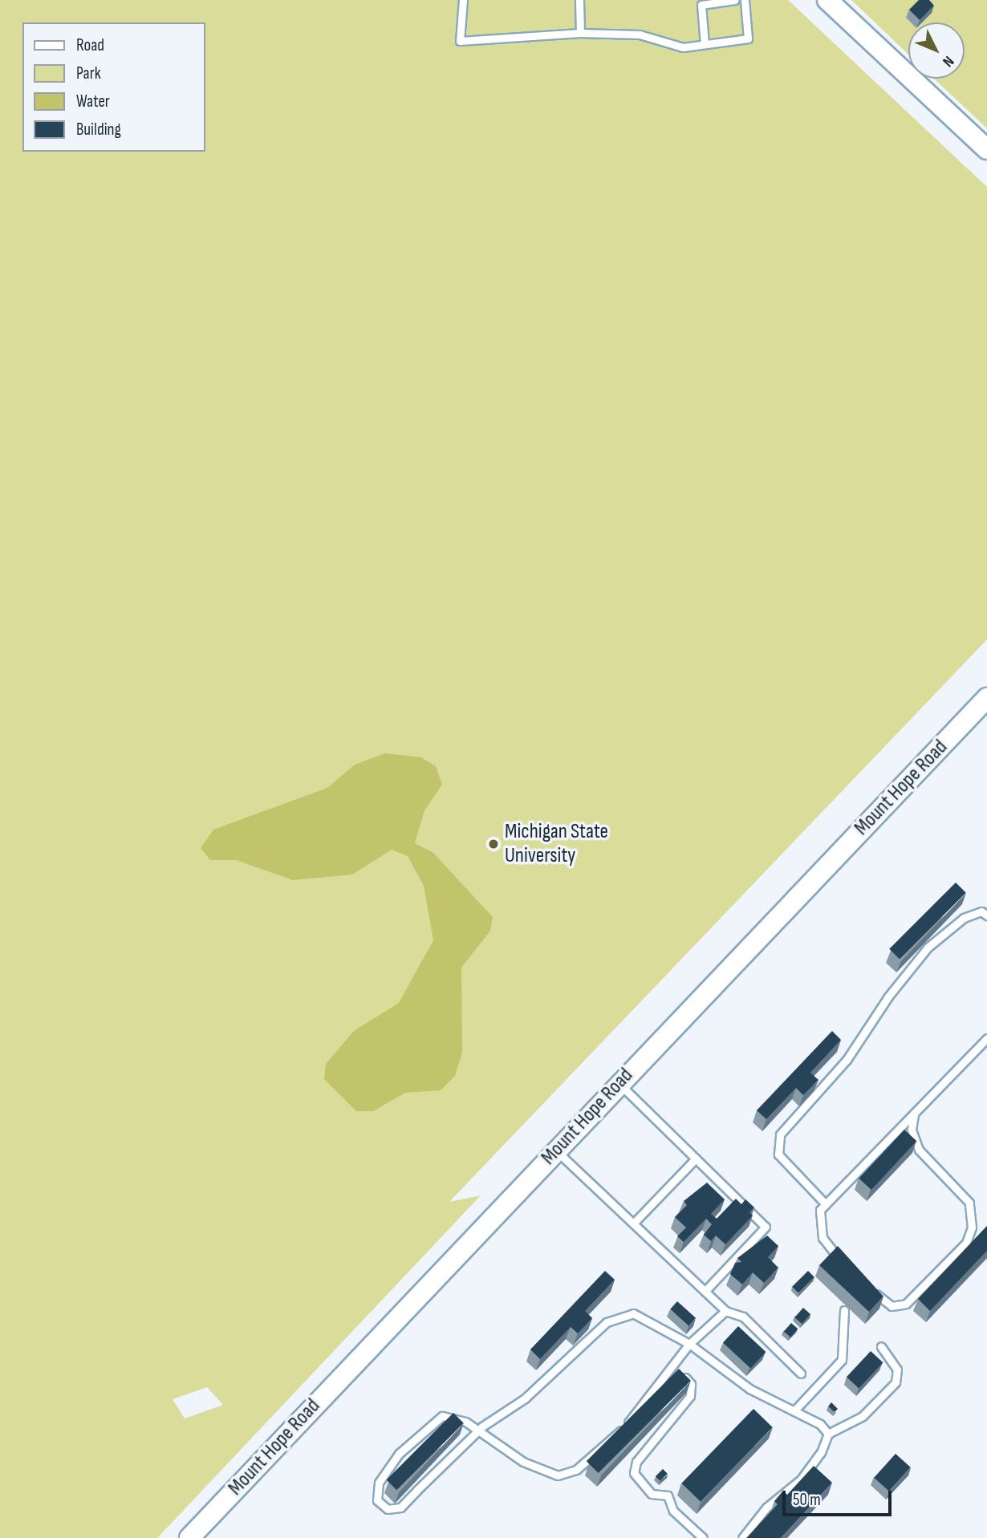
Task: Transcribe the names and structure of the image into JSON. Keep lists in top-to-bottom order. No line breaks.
{"streets":{"street":["Mount Hope Road"]},"places":["Michigan State University"],"legend":["Road","Park","Water","Building"],"scale_bar":"50 m","north":"bottom right"}
